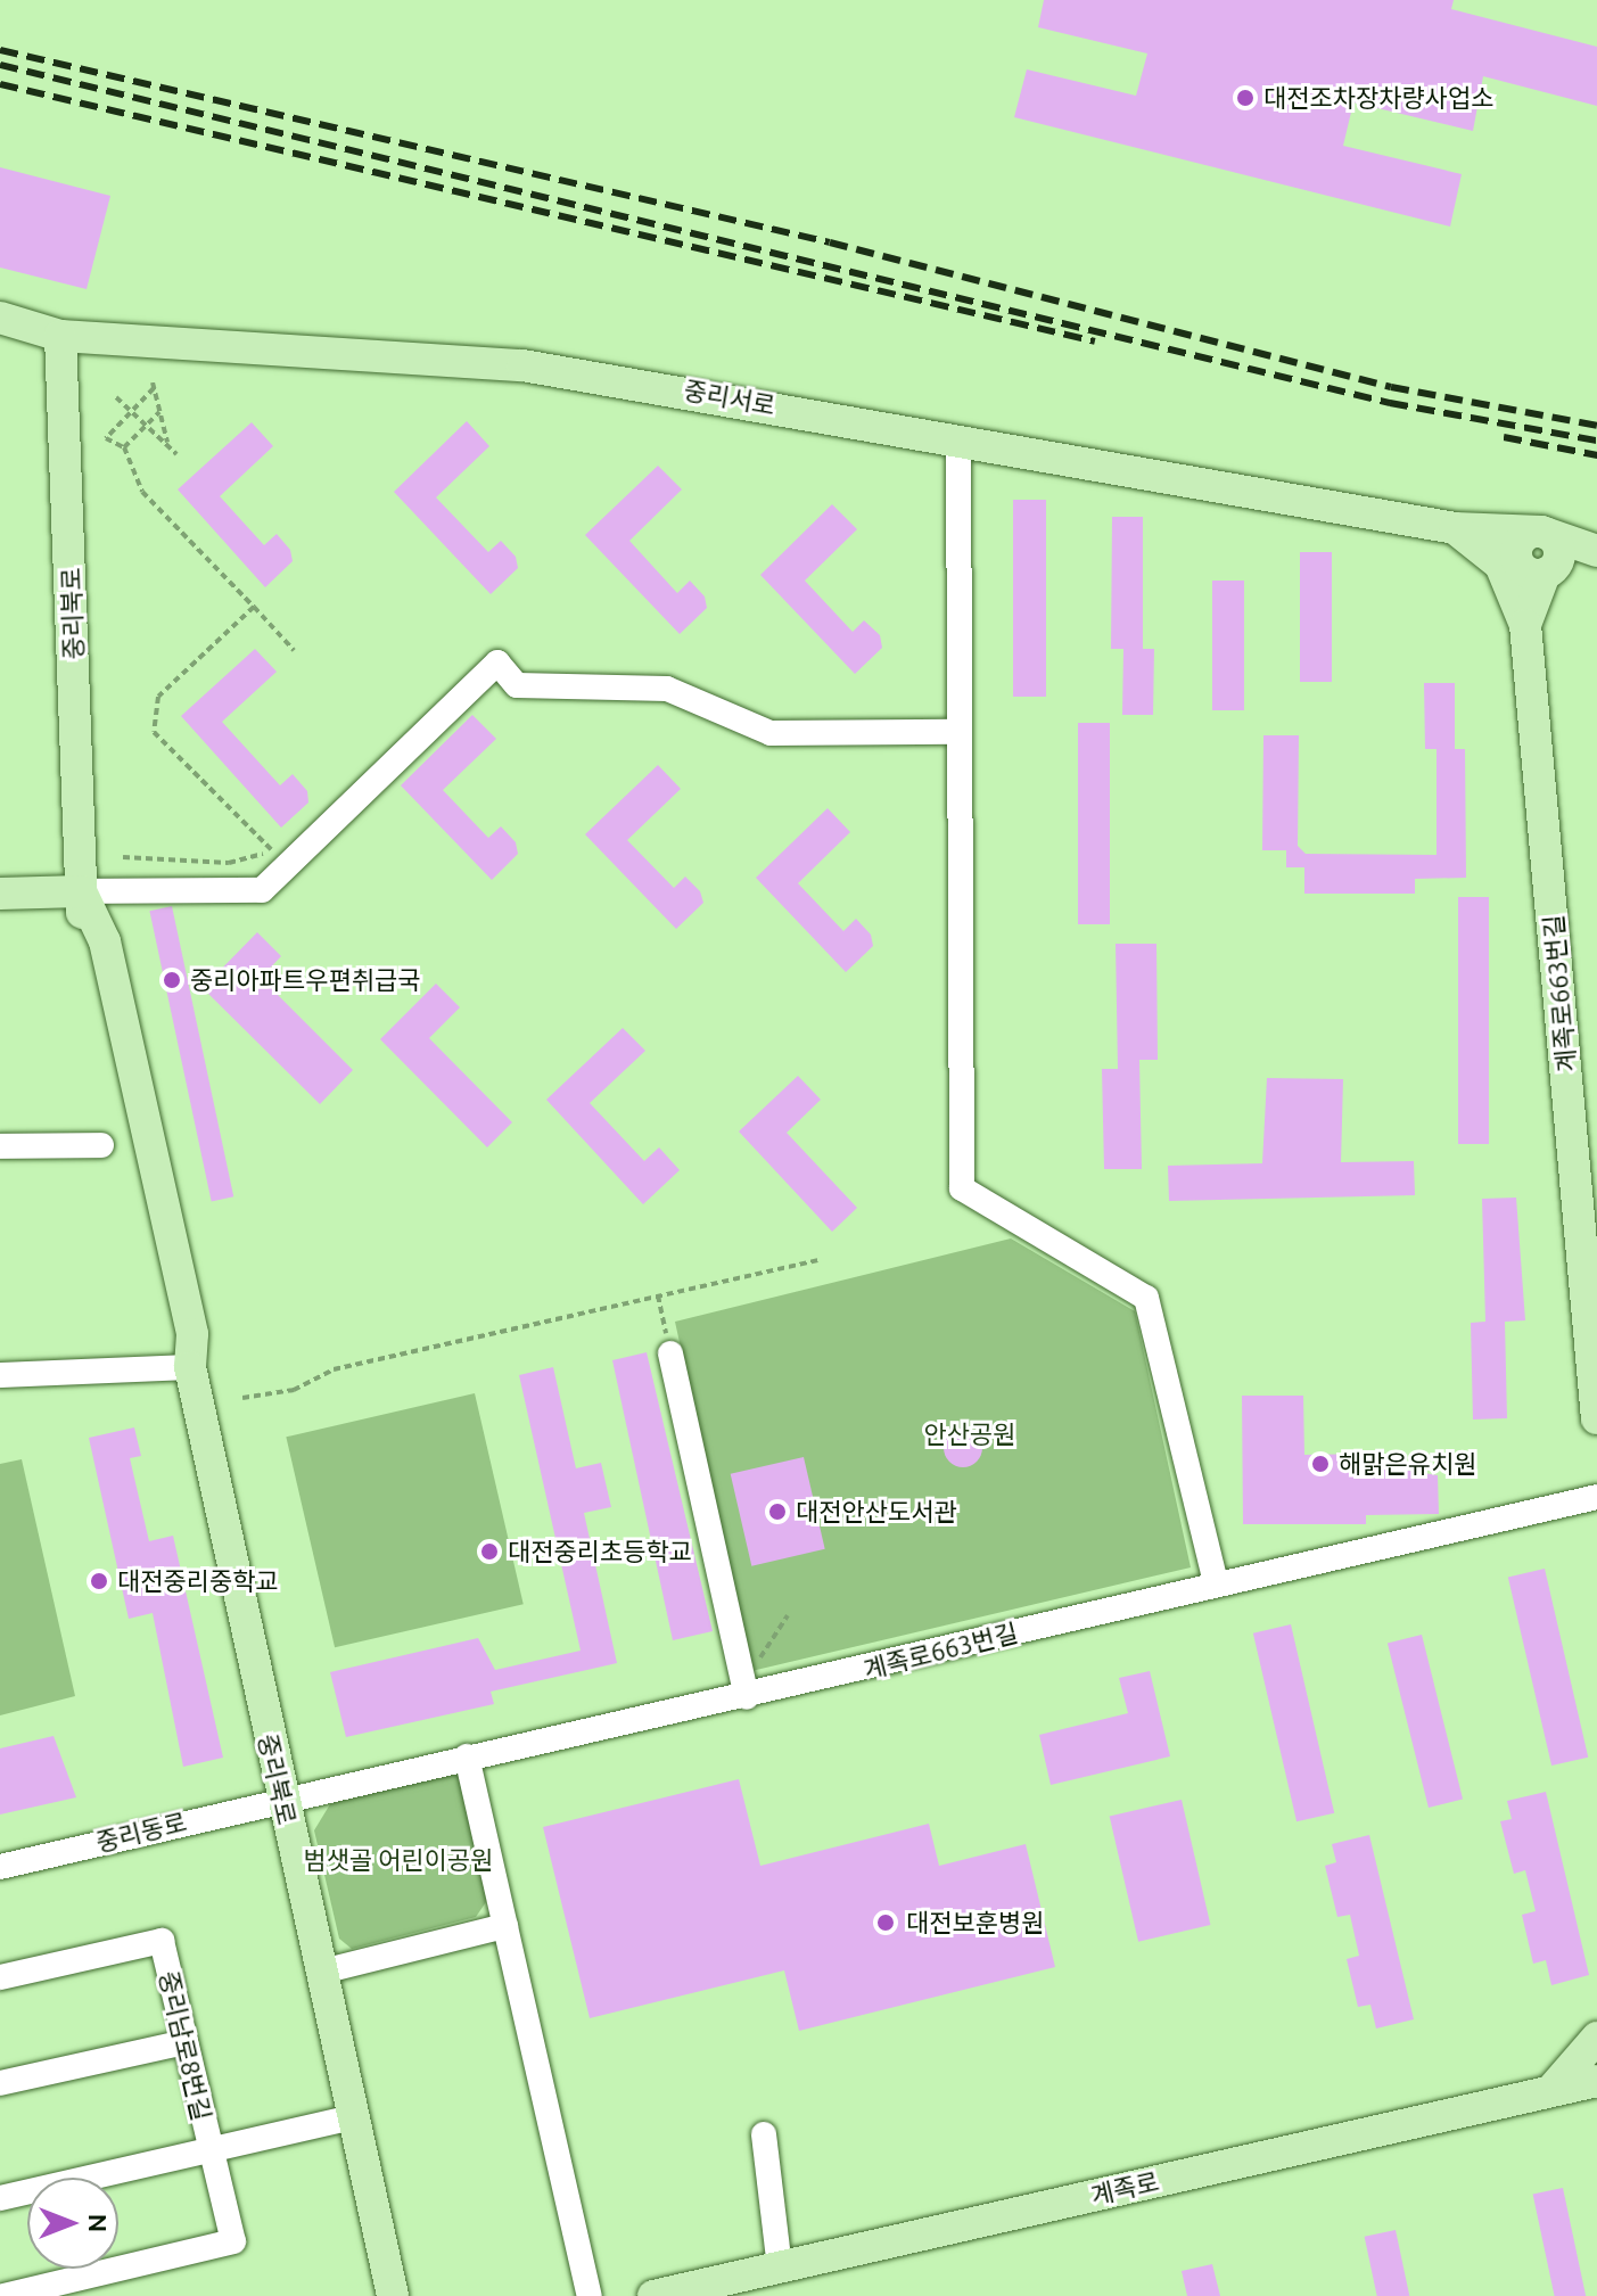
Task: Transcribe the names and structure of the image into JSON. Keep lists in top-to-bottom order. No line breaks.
{"streets":{"main road":["중리서로","중리북로","계족로663번길","계족로"],"street":["중리동로","중리남로8번길"]},"crossings":[["중리서로","중리북로"],["중리북로","계족로663번길"],["중리북로","중리동로"],["중리북로","중리남로8번길"],["계족로663번길","중리동로"]],"parks":["안산공원","범샛골 어린이공원"],"places":["대전조차장차량사업소","중리아파트우편취급국","해맑은유치원","대전안산도서관","대전중리초등학교","대전중리중학교","대전보훈병원"],"north":"right"}
